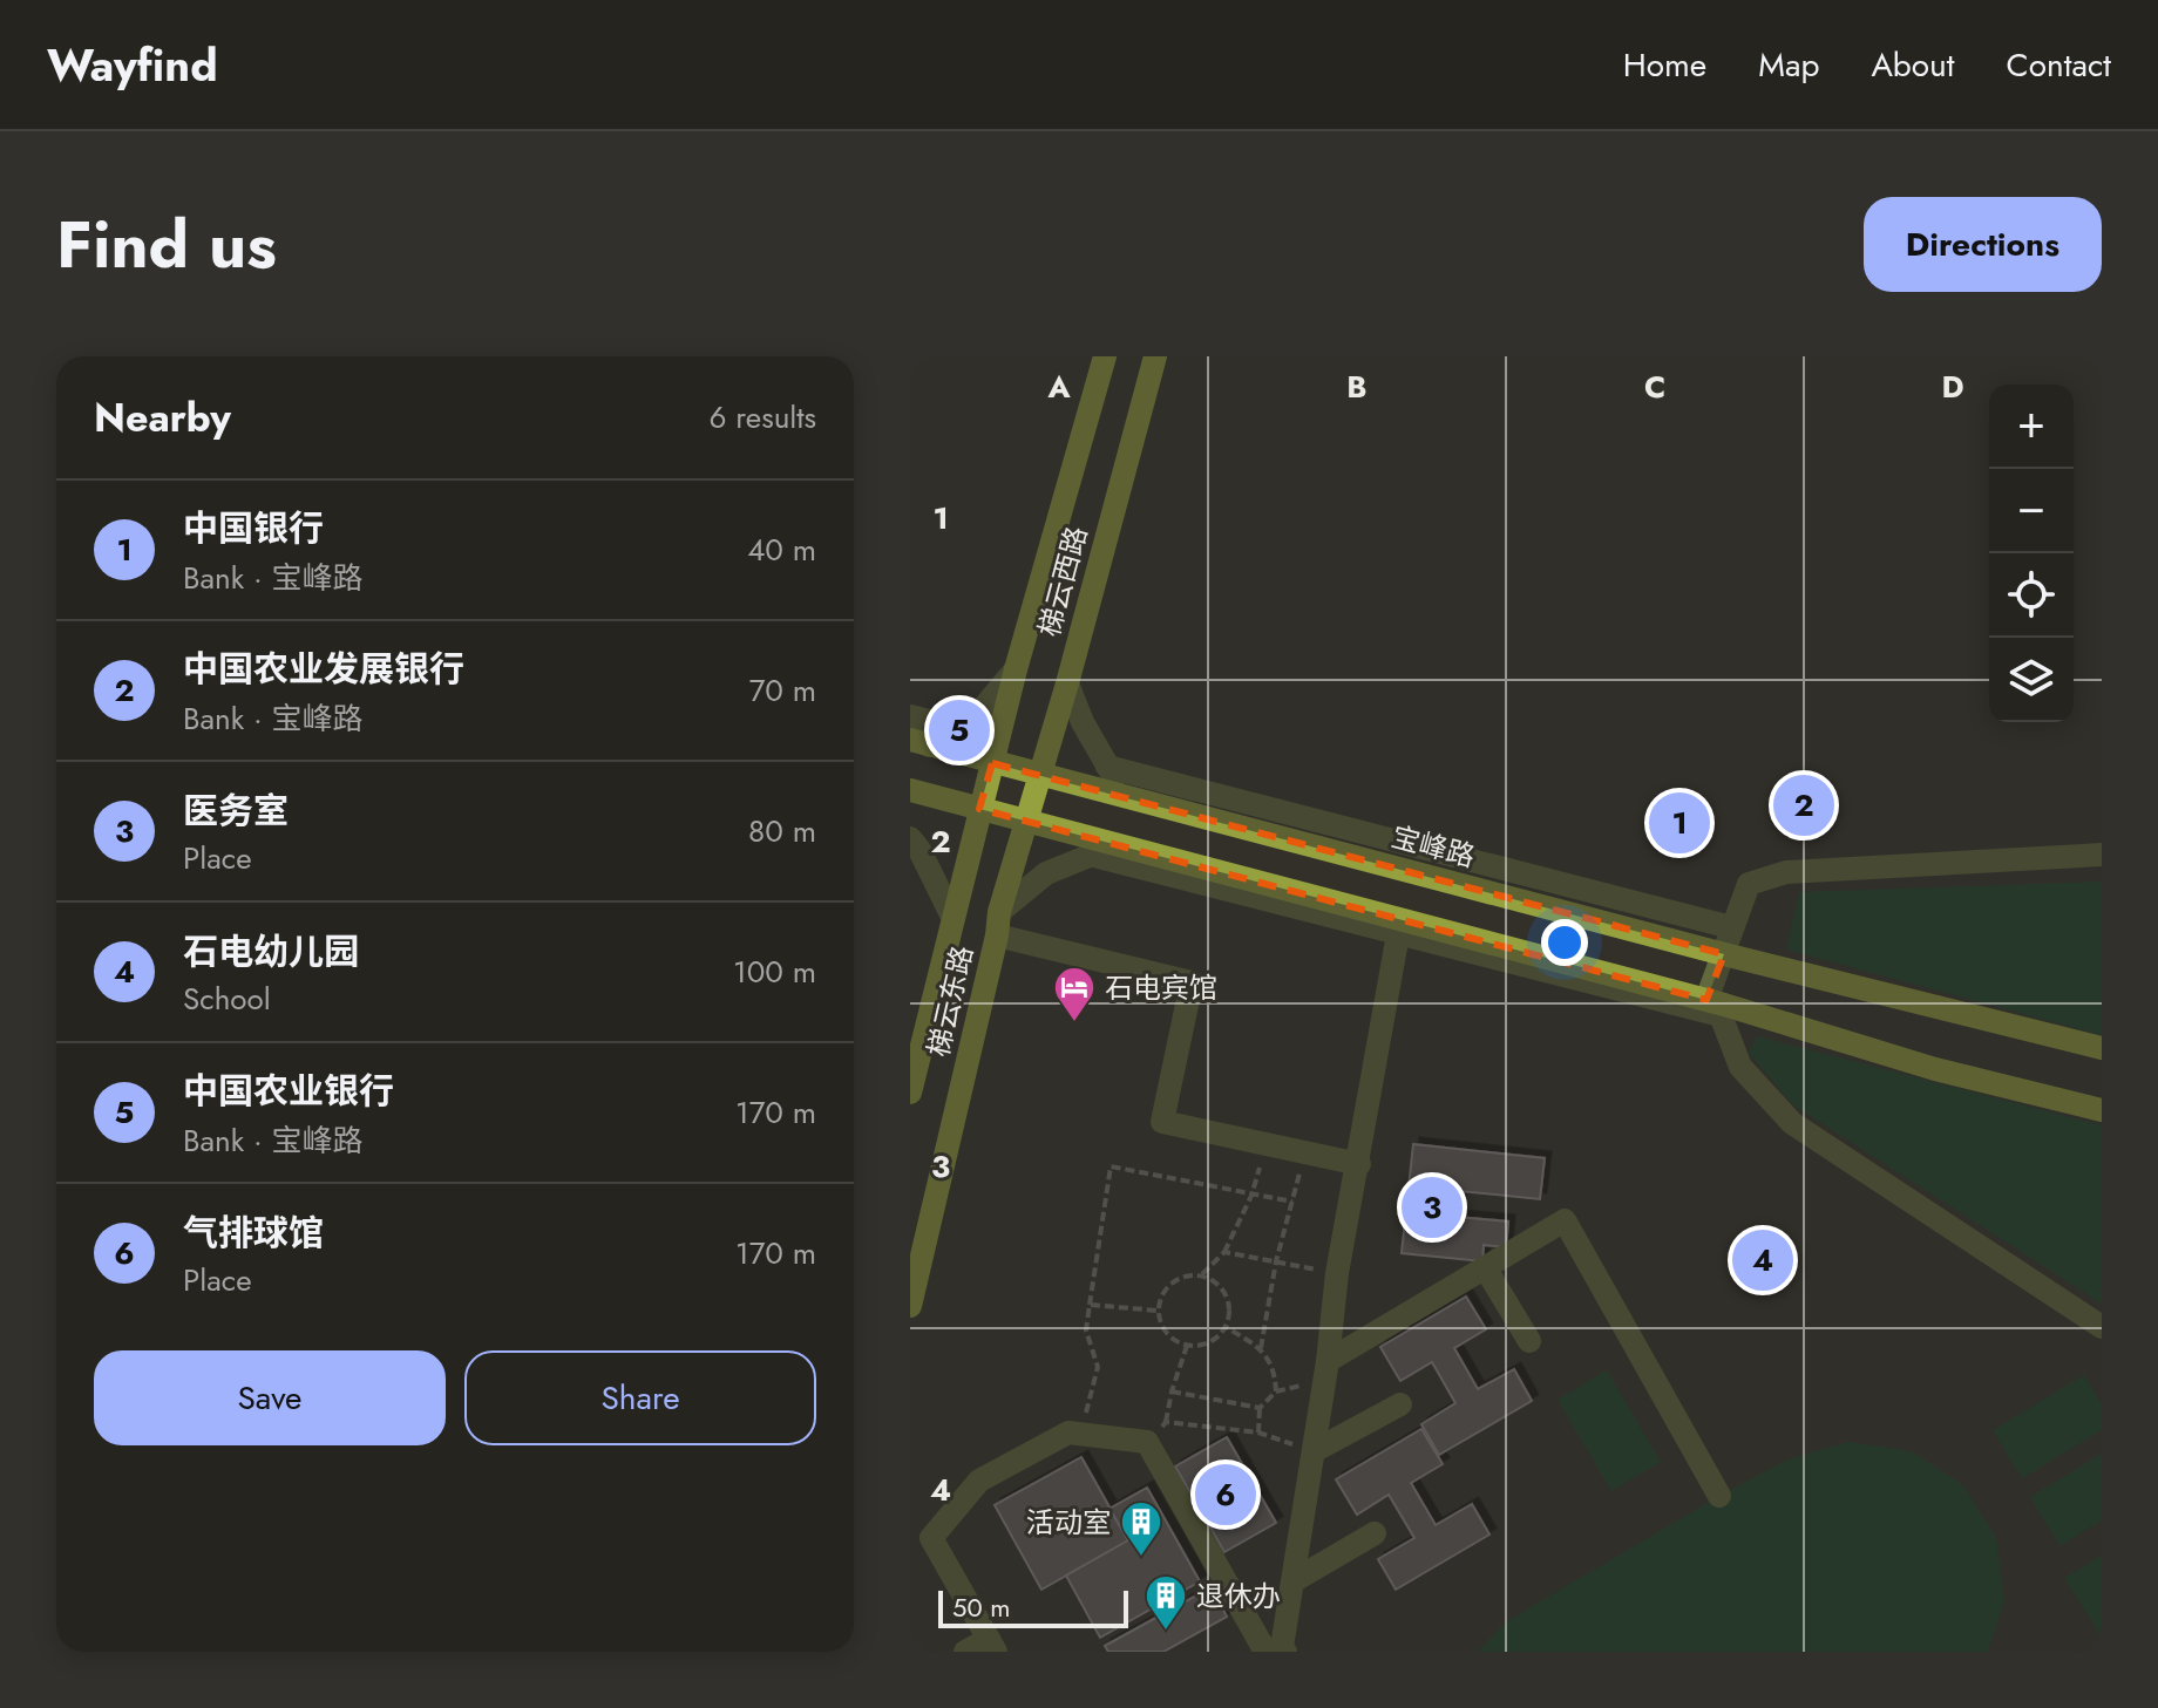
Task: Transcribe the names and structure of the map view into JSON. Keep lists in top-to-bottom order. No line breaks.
{"streets":{"main road":["梯云西路","宝峰路","梯云东路"]},"crossings":[["梯云西路","宝峰路"],["梯云西路","梯云东路"]],"places":{"hotel":["石电宾馆"],"building":["活动室","退休办"]},"scale_bar":"50 m","page":{"header":"Wayfind","nav":["Home","Map","About","Contact"],"title":"Find us","buttons":["Directions",["Save","Share"]],"heading":["Nearby","6 results"],"map_buttons":["+","−"],"list":[{"mark":"1","name":"中国银行","note":"Bank · 宝峰路","value":"40 m"},{"mark":"2","name":"中国农业发展银行","note":"Bank · 宝峰路","value":"70 m"},{"mark":"3","name":"医务室","note":"Place","value":"80 m"},{"mark":"4","name":"石电幼儿园","note":"School","value":"100 m"},{"mark":"5","name":"中国农业银行","note":"Bank · 宝峰路","value":"170 m"},{"mark":"6","name":"气排球馆","note":"Place","value":"170 m"}],"pins":["5","2","1","3","4","6"],"scale":"50 m"},"grid":{"columns":["A","B","C","D"],"rows":["1","2","3","4"]}}
